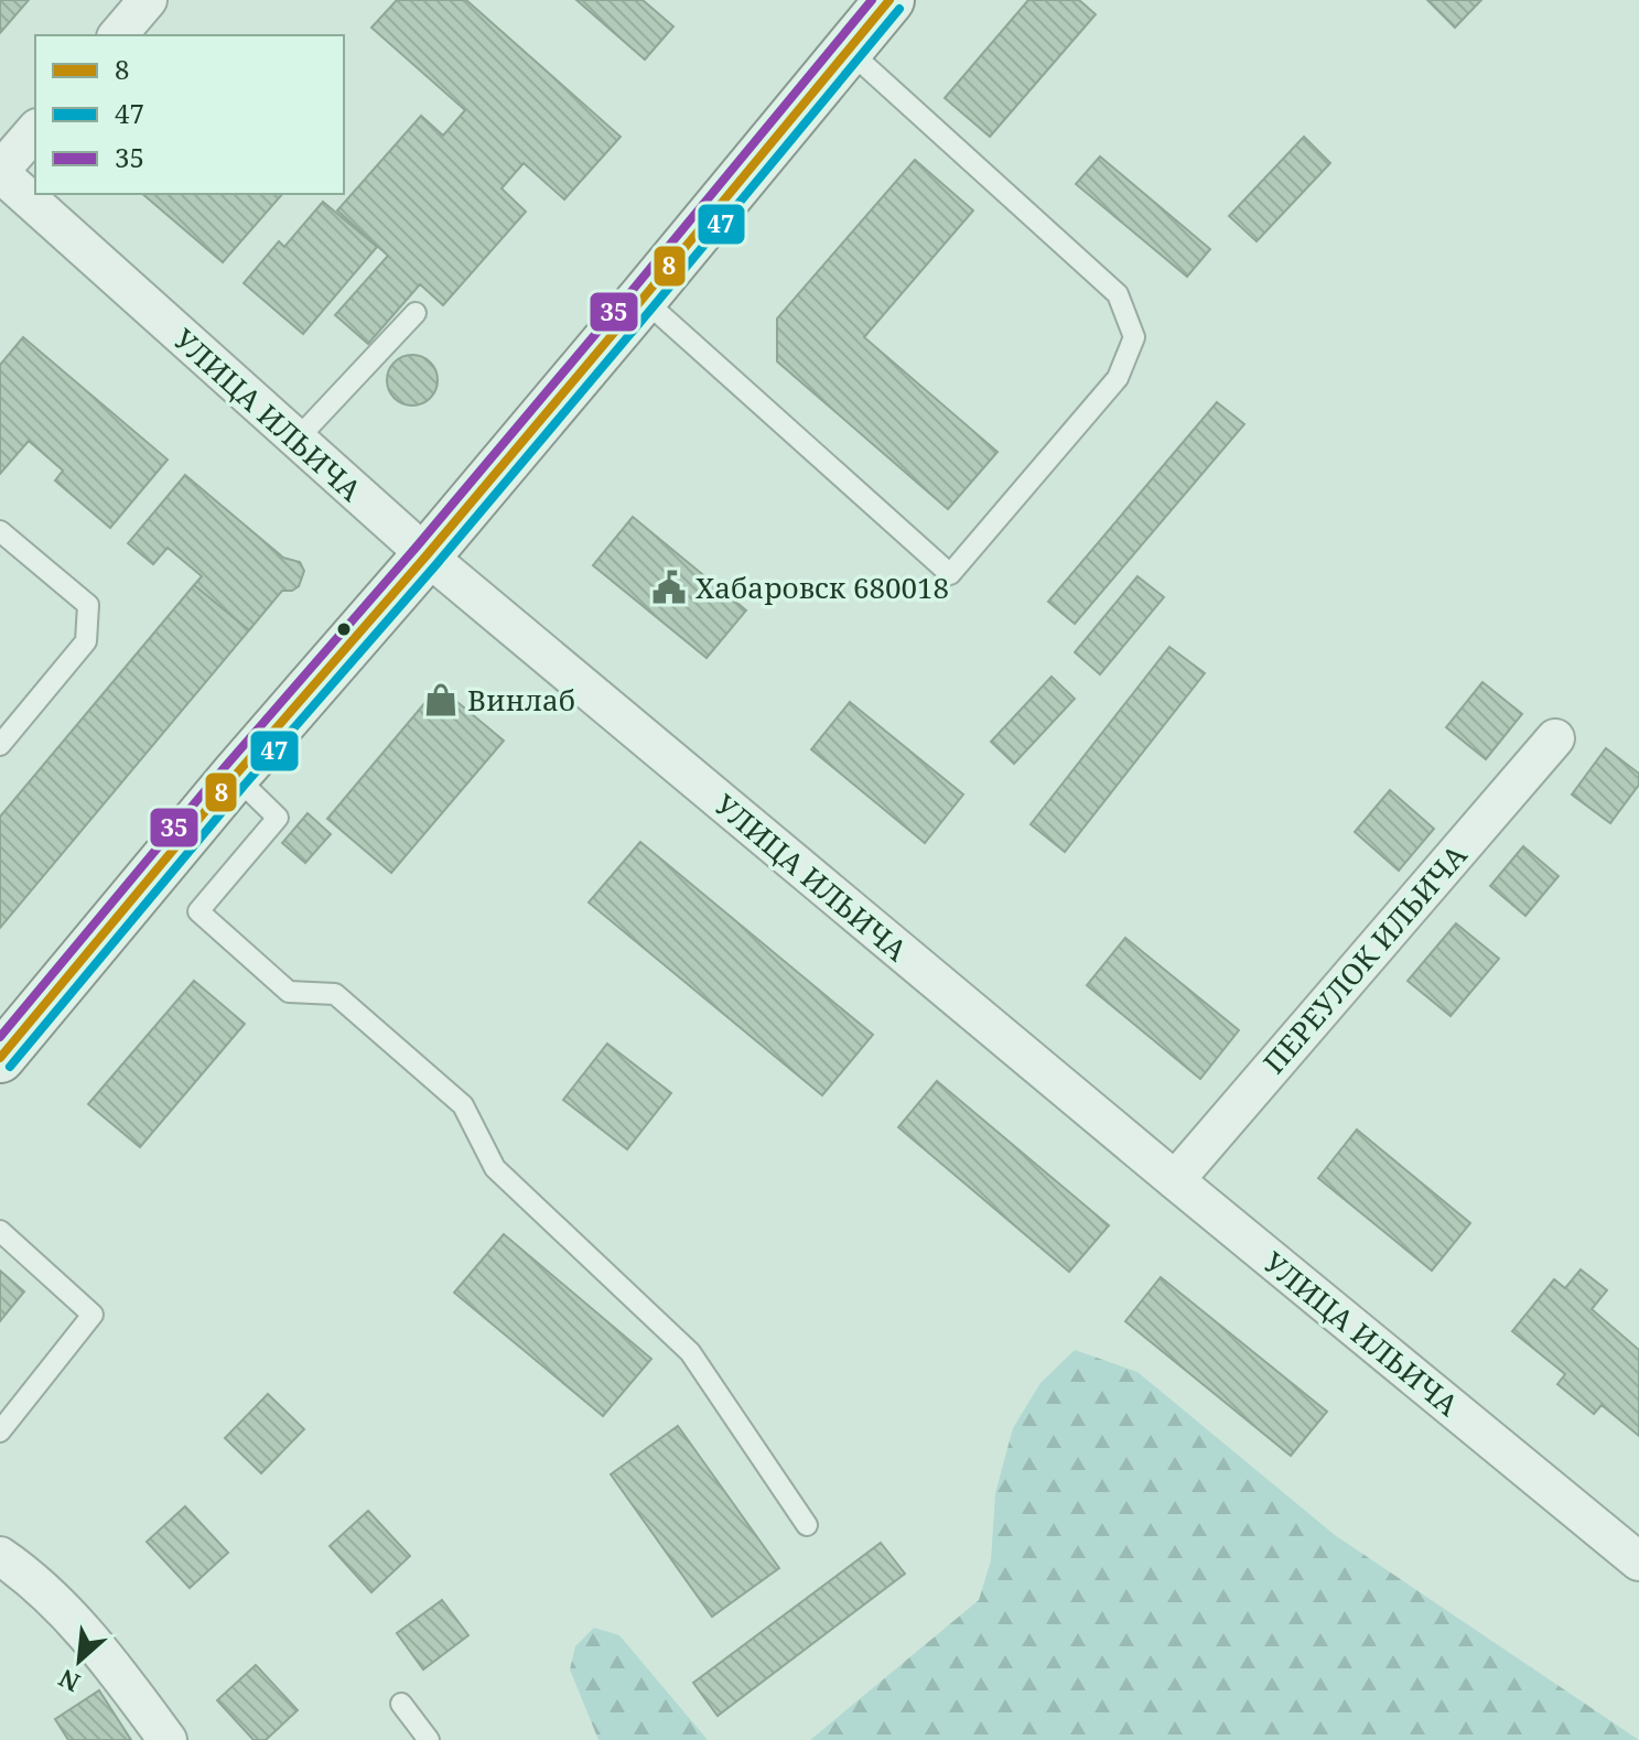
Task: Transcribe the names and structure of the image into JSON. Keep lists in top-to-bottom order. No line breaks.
{"streets":{"street":["УЛИЦА ИЛЬИЧА","ПЕРЕУЛОК ИЛЬИЧА"]},"crossings":[["УЛИЦА ИЛЬИЧА","ПЕРЕУЛОК ИЛЬИЧА"]],"places":{"public building":["Хабаровск 680018"],"shop":["Винлаб"]},"lines":["transit line 8","transit line 35","transit line 47"],"legend":["8","47","35"],"north":"bottom left"}
